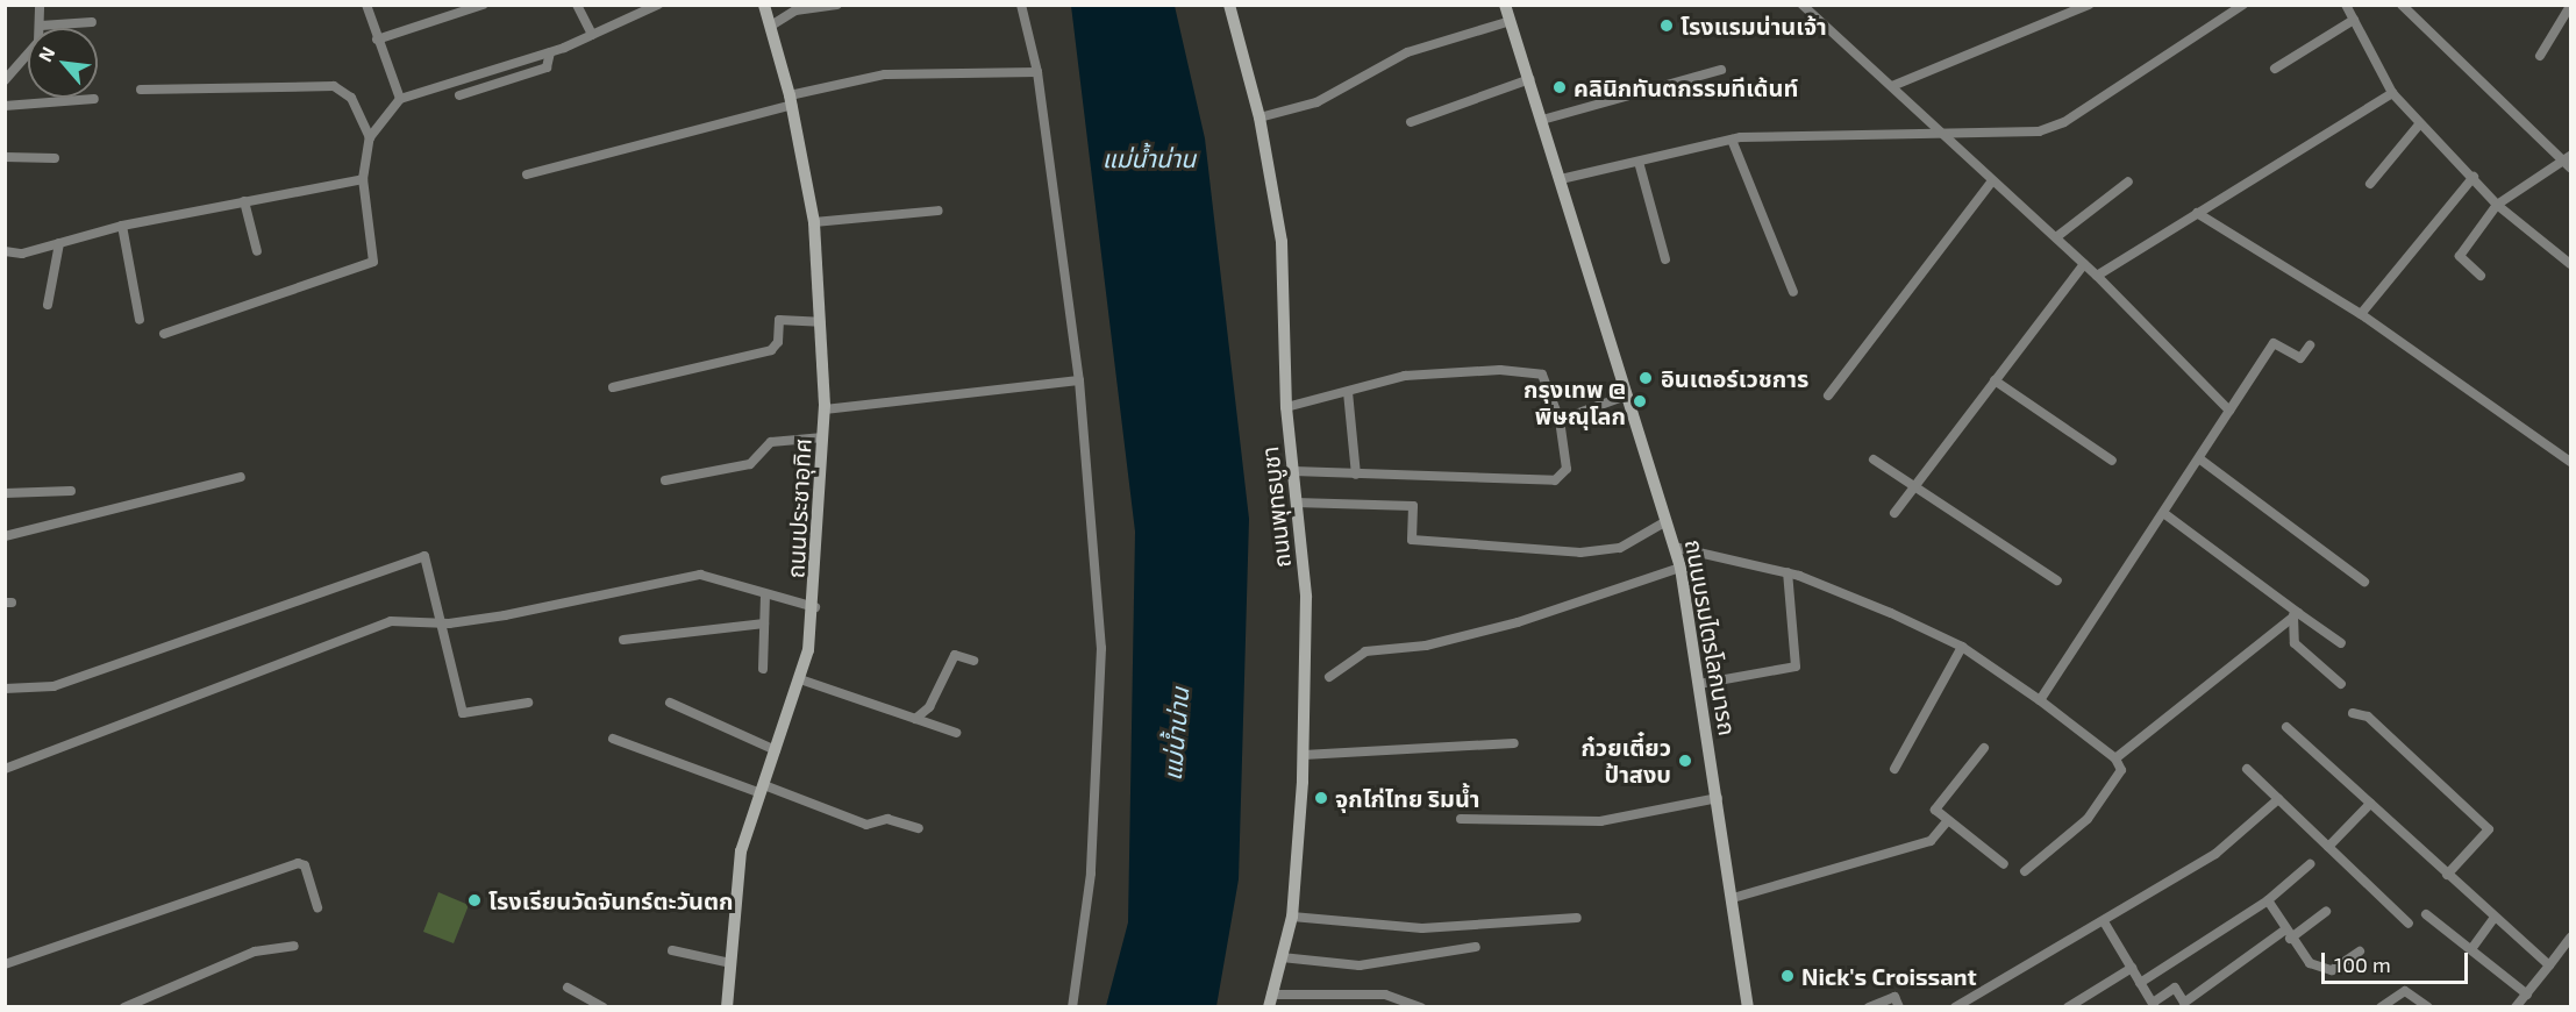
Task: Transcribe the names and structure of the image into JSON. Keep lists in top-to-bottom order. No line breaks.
{"streets":{"street":["ถนนพุทธบูชา","ถนนประชาอุทิศ","ถนนบรมไตรโลกนารถ"]},"water":["แม่น้ำน่าน"],"places":["โรงแรมน่านเจ้า","คลินิกทันตกรรมทีเด้นท์","อินเตอร์เวชการ","กรุงเทพ @ พิษณุโลก","ก๋วยเตี๋ยว ป้าสงบ","จุกไก่ไทย ริมน้ำ","โรงเรียนวัดจันทร์ตะวันตก","Nick's Croissant"],"scale_bar":"100 m","north":"top left"}
